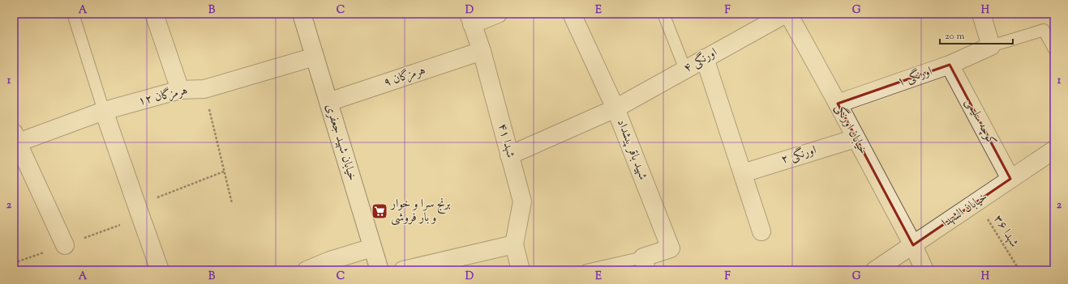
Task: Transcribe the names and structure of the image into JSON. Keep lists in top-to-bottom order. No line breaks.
{"streets":{"street":["اورنگی ۴","هرمزگان ۹","اورنگی ۱","هرمزگان ۱۲","کوچه سلیمی","خیابان اورنگی","شهدا ۴۱","خیابان شهید جعفری","شهید باقر پیشداد","اورنگی ۲","خیابان الشهدا"],"path":["شهدا ۳۶"]},"crossings":[["اورنگی ۴","خیابان اورنگی"],["اورنگی ۴","شهدا ۴۱"],["اورنگی ۴","شهید باقر پیشداد"],["هرمزگان ۹","شهدا ۴۱"],["هرمزگان ۹","خیابان شهید جعفری"],["اورنگی ۱","کوچه سلیمی"],["اورنگی ۱","خیابان اورنگی"],["هرمزگان ۱۲","خیابان شهید جعفری"],["کوچه سلیمی","خیابان الشهدا"],["خیابان اورنگی","اورنگی ۲"],["خیابان اورنگی","خیابان الشهدا"],["خیابان الشهدا","شهدا ۳۶"]],"places":{"supermarket":["برنج سرا و خوار و بار فروشی"]},"scale_bar":"20 m","grid":{"columns":["A","B","C","D","E","F","G","H"],"rows":["1","2"]}}
